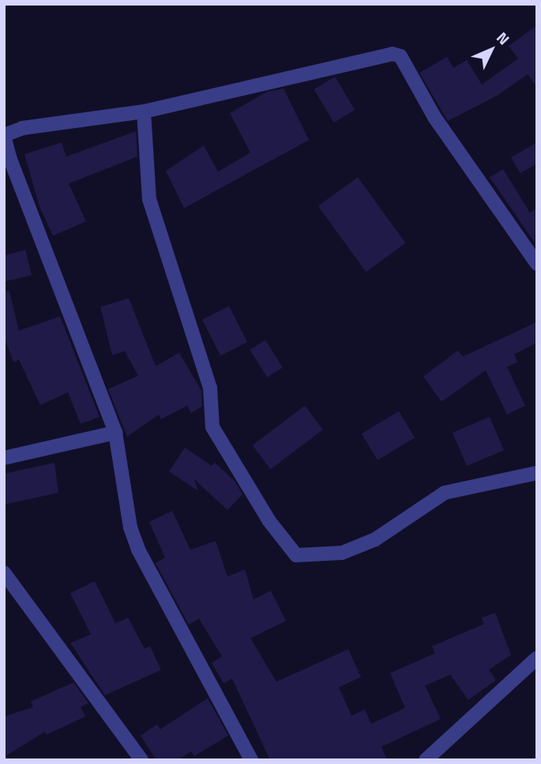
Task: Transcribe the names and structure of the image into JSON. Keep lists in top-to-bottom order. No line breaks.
{"north":"top right"}
